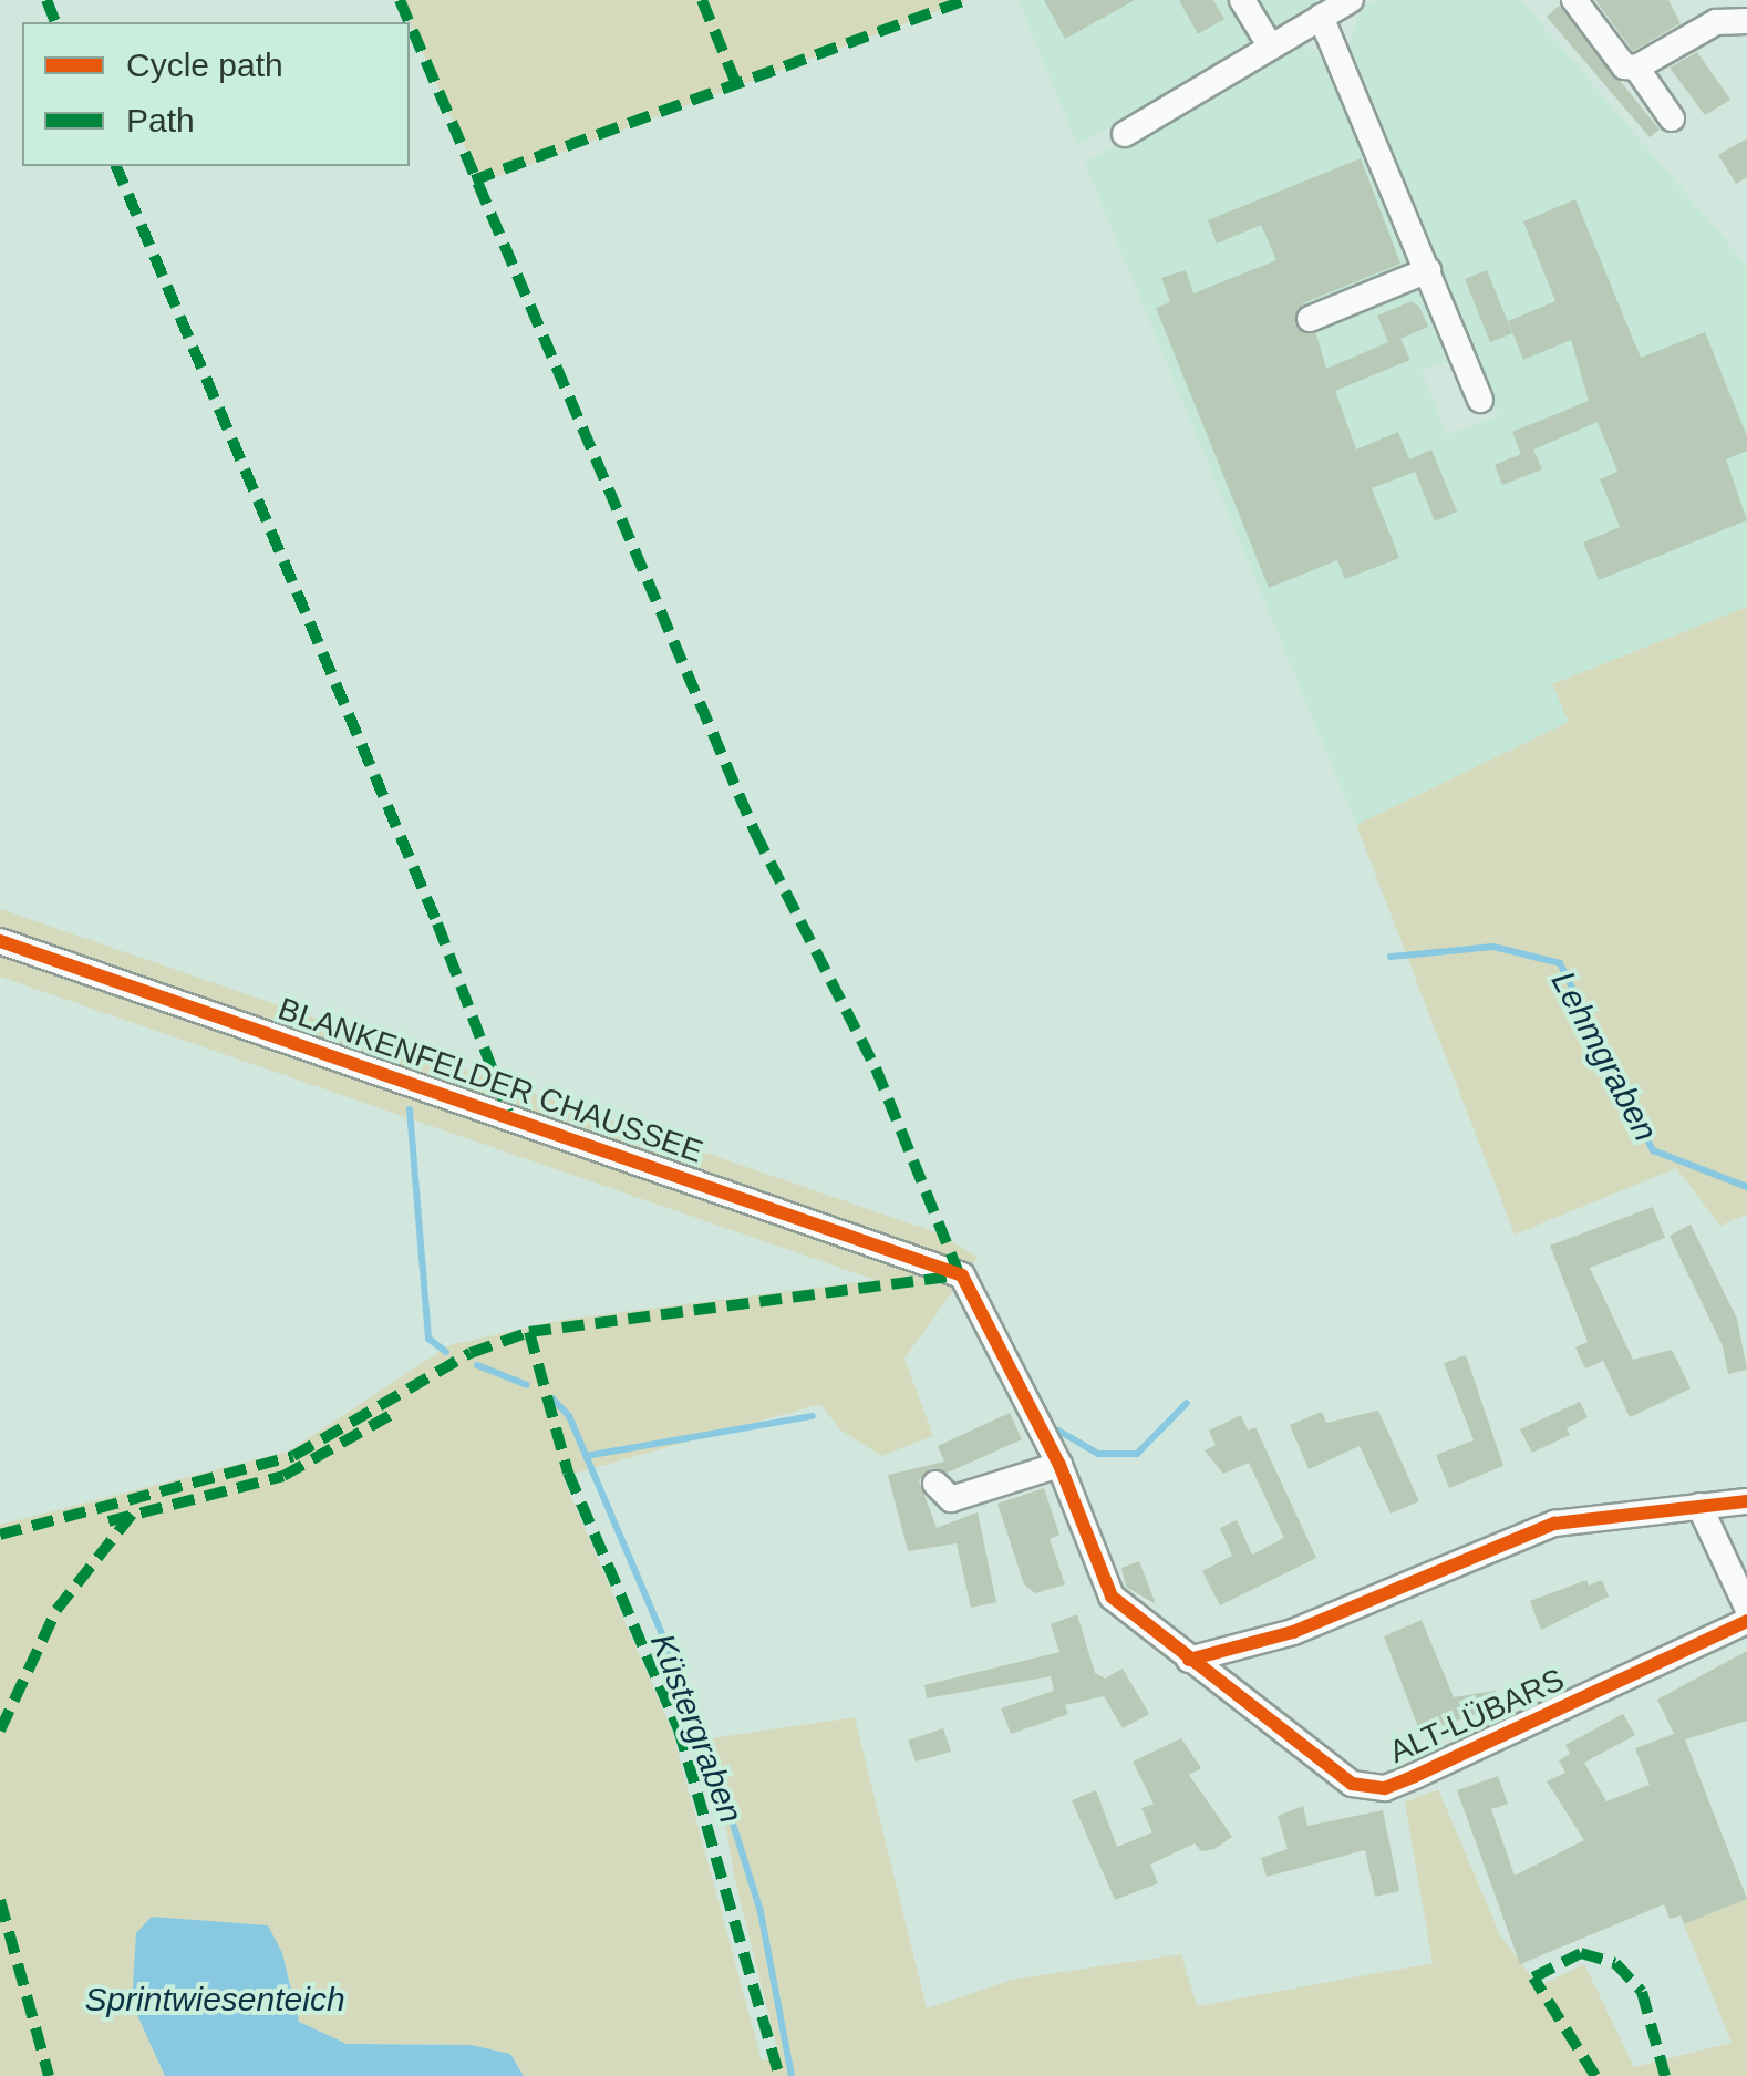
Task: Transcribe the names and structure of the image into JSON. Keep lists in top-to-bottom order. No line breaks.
{"streets":{"street":["BLANKENFELDER CHAUSSEE","ALT-LÜBARS"]},"crossings":[["BLANKENFELDER CHAUSSEE","ALT-LÜBARS"]],"water":["Lehmgraben","Küstergraben","Sprintwiesenteich"],"legend":["Cycle path","Path"]}
